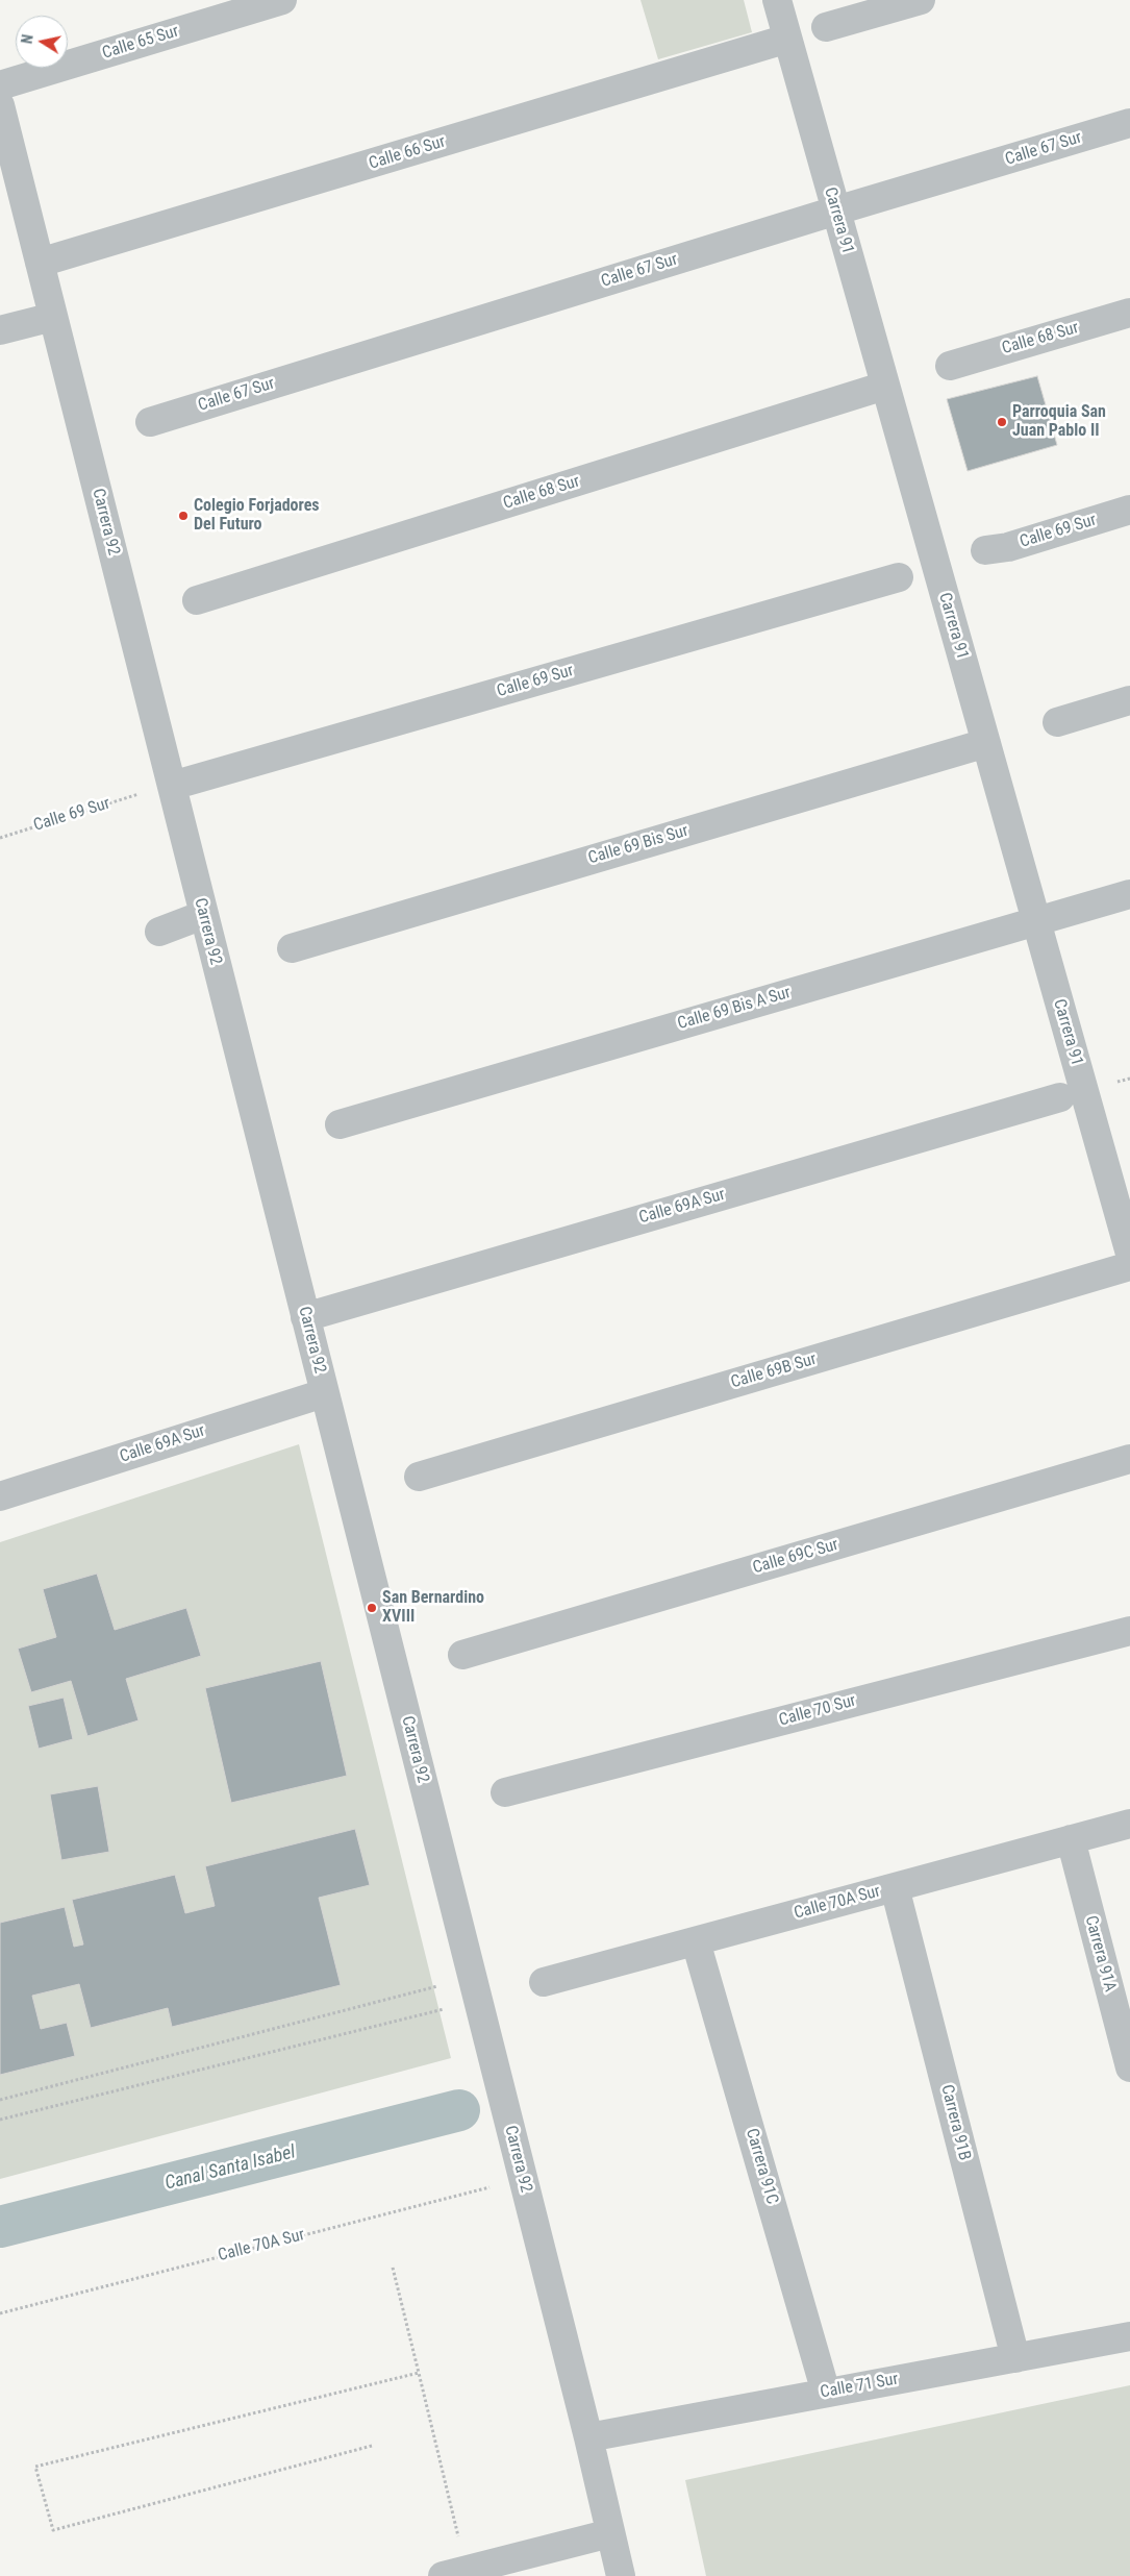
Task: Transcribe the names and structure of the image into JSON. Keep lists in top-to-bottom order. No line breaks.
{"streets":{"street":["Calle 65 Sur","Calle 67 Sur","Calle 66 Sur","Carrera 91","Calle 68 Sur","Carrera 92","Calle 69 Sur","Calle 69 Bis Sur","Calle 69 Bis A Sur","Calle 69A Sur","Calle 69B Sur","Calle 69C Sur","Calle 70 Sur","Calle 70A Sur","Carrera 91A","Carrera 91B","Carrera 91C","Calle 71 Sur"]},"crossings":[["Calle 67 Sur","Carrera 91"],["Calle 66 Sur","Carrera 92"],["Carrera 91","Calle 68 Sur"],["Carrera 91","Calle 69 Bis Sur"],["Carrera 91","Calle 69 Bis A Sur"],["Carrera 92","Calle 69 Sur"],["Carrera 92","Calle 69A Sur"],["Carrera 92","Calle 70A Sur"],["Carrera 92","Calle 71 Sur"],["Calle 70A Sur","Carrera 91A"],["Calle 70A Sur","Carrera 91B"],["Calle 70A Sur","Carrera 91C"],["Carrera 91B","Calle 71 Sur"],["Carrera 91C","Calle 71 Sur"]],"water":["Canal Santa Isabel"],"places":["Parroquia San Juan Pablo II","Colegio Forjadores Del Futuro","San Bernardino XVIII"],"north":"left"}
